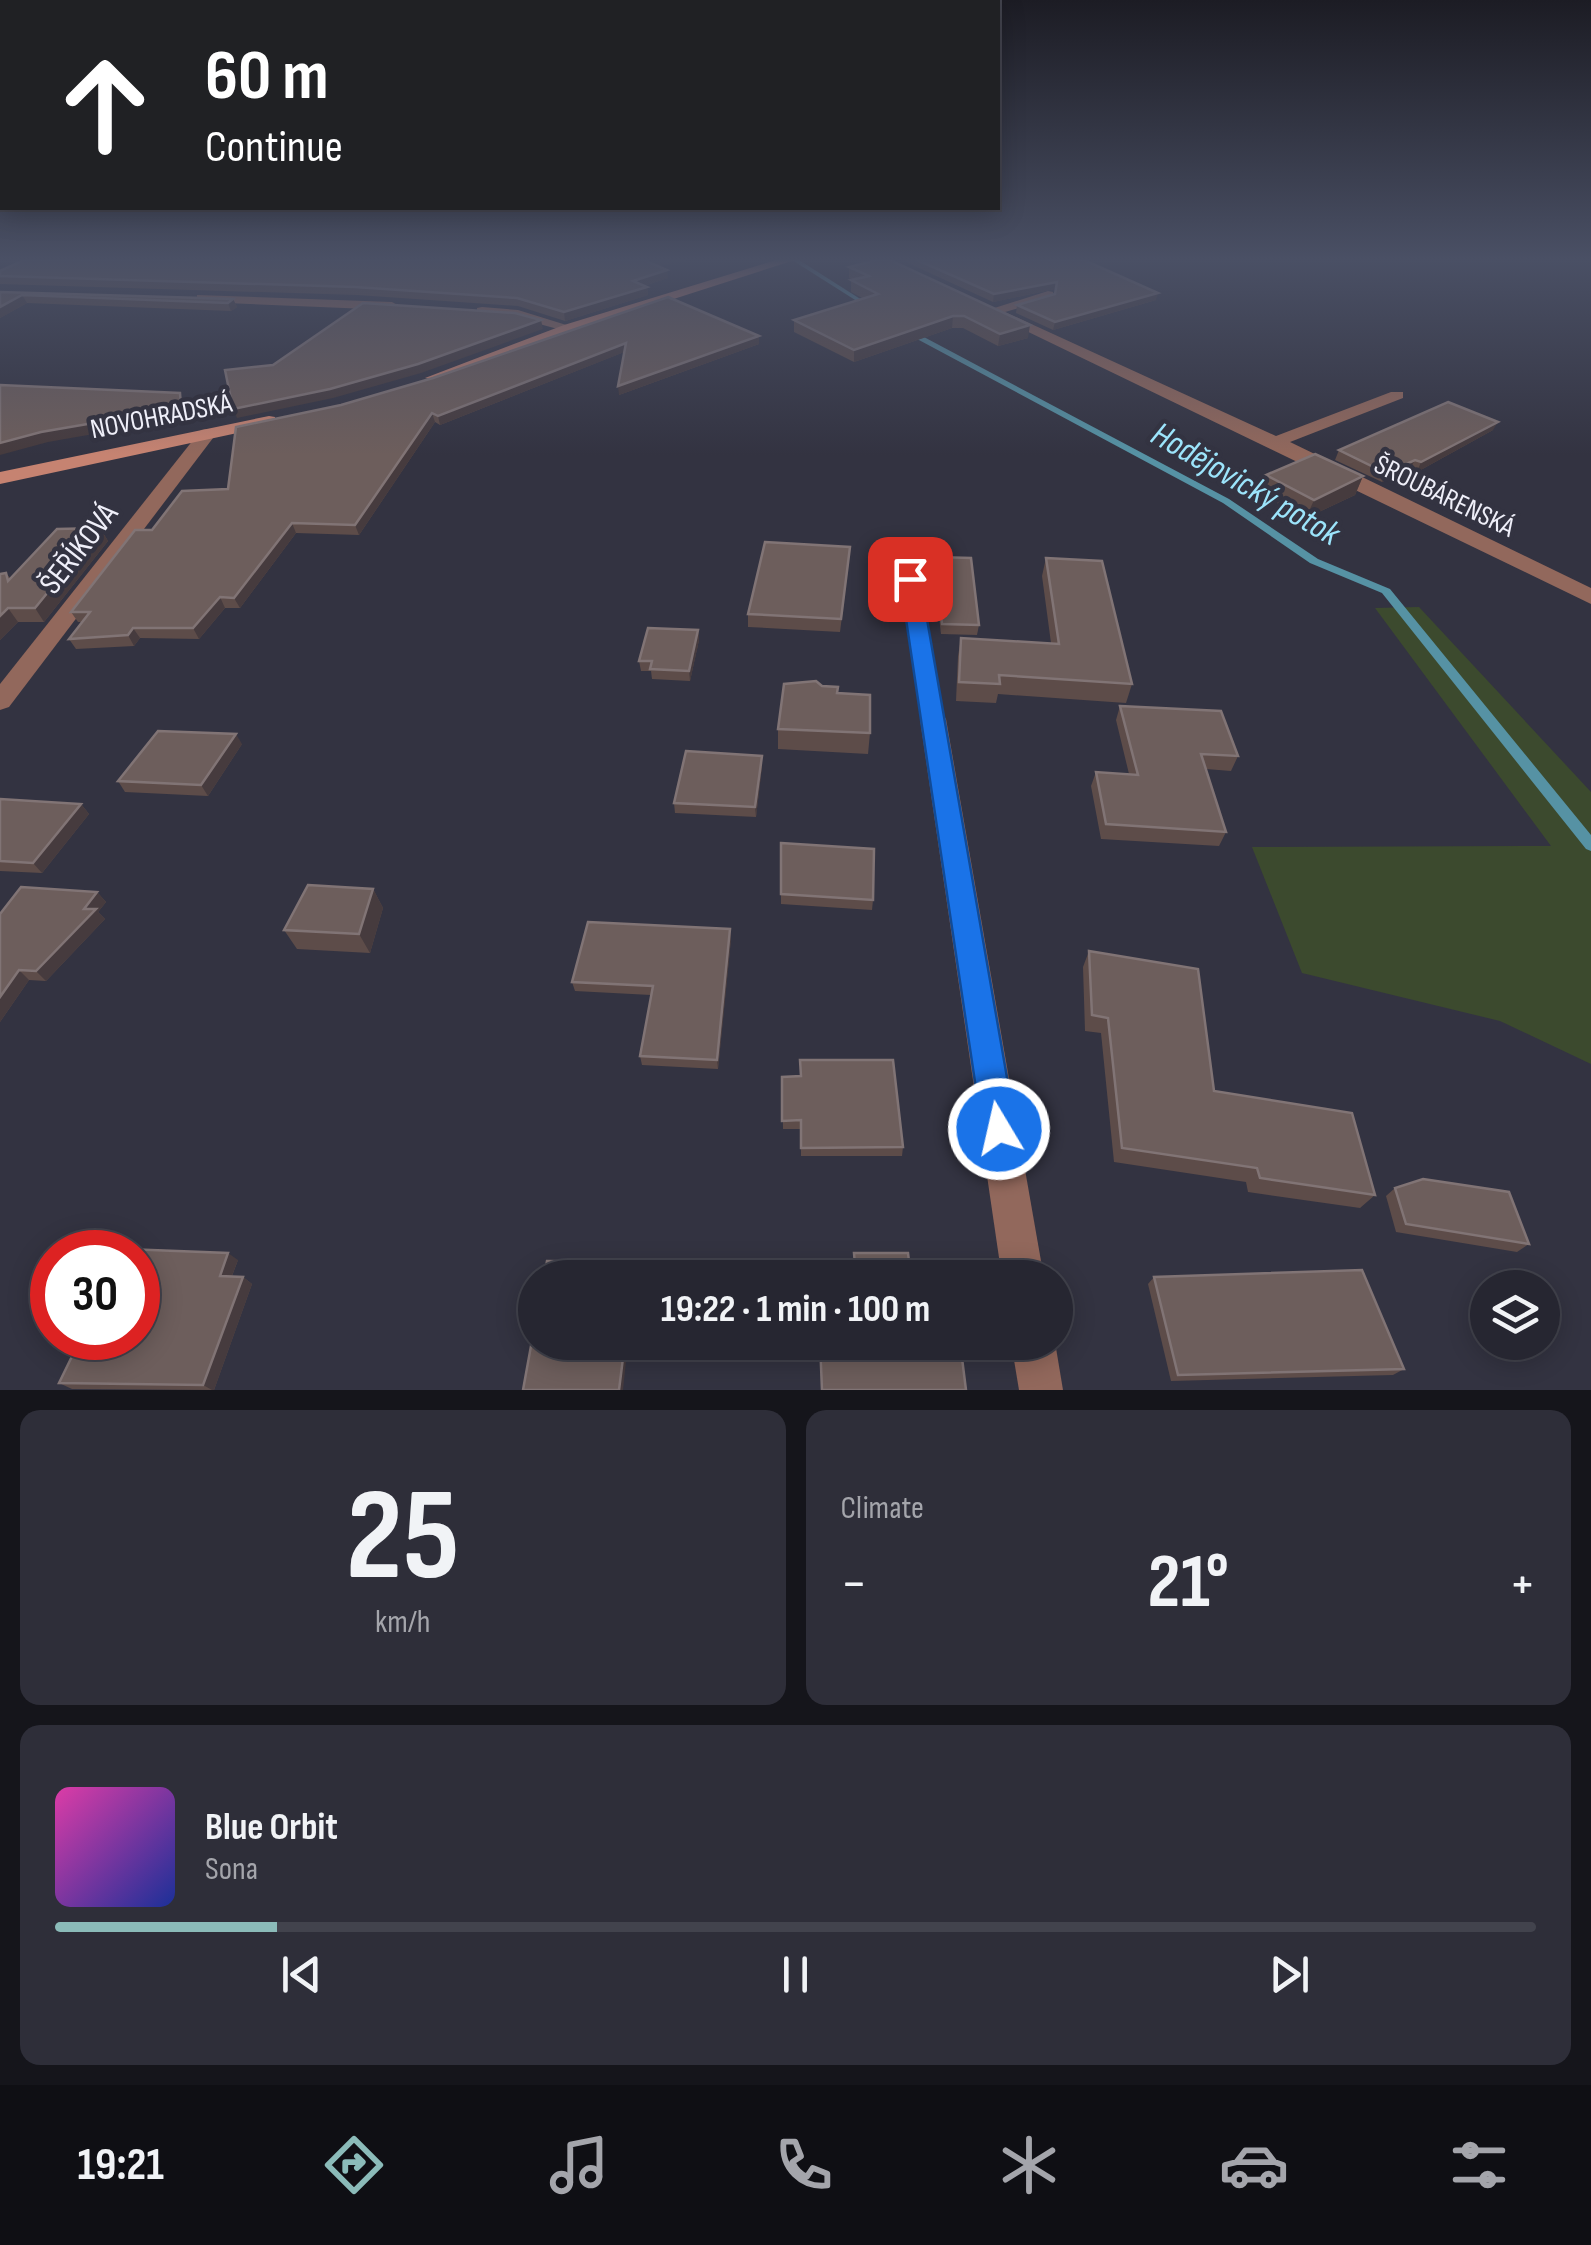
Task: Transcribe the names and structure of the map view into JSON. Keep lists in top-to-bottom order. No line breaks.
{"streets":{"main road":["NOVOHRADSKÁ"],"street":["ŠROUBÁRENSKÁ","ŠEŘÍKOVÁ"]},"crossings":[["NOVOHRADSKÁ","ŠEŘÍKOVÁ"]],"water":["Hodějovický potok"],"page":{"turn":["60 m","Continue"],"limit":"30","trip":"19:22 · 1 min · 100 m","tile":[["25","km/h"],"Climate"],"heat":["−","21°","+"],"song":["Blue Orbit","Sona"],"tabs":"19:21"}}
